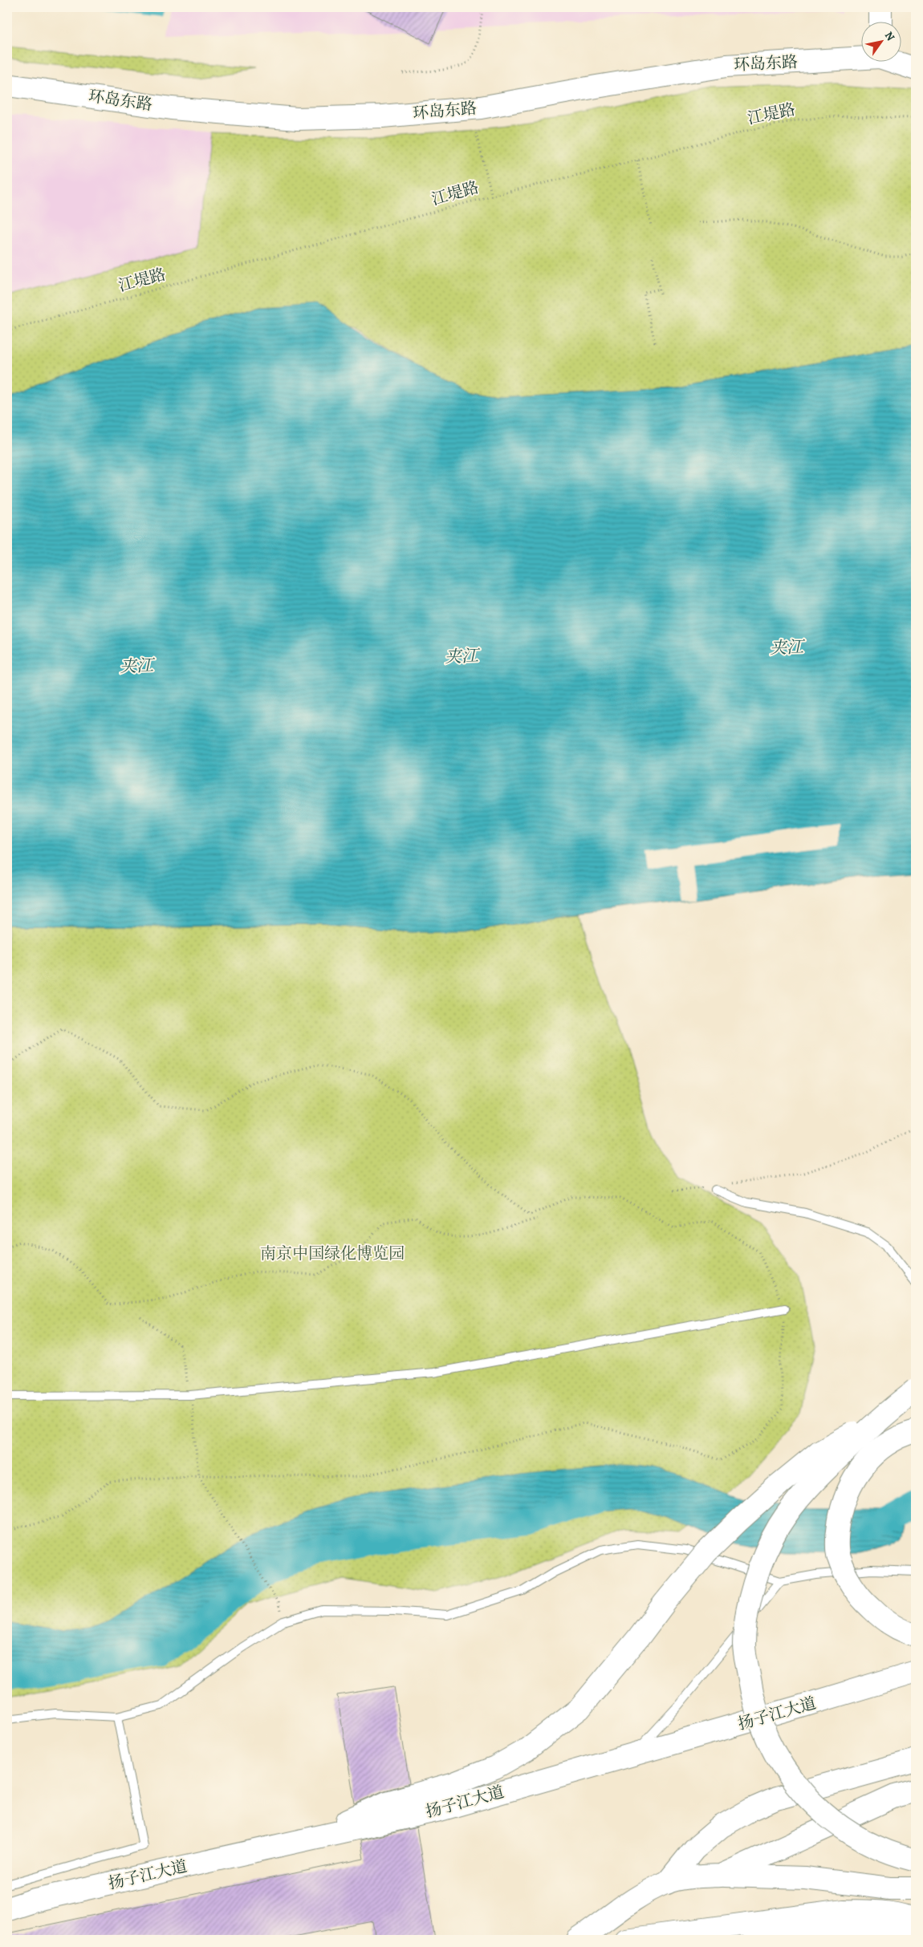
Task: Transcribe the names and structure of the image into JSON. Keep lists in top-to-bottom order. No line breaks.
{"streets":{"main road":["环岛东路","扬子江大道"],"path":["江堤路"]},"water":["夹江"],"parks":["南京中国绿化博览园"],"north":"top right"}
